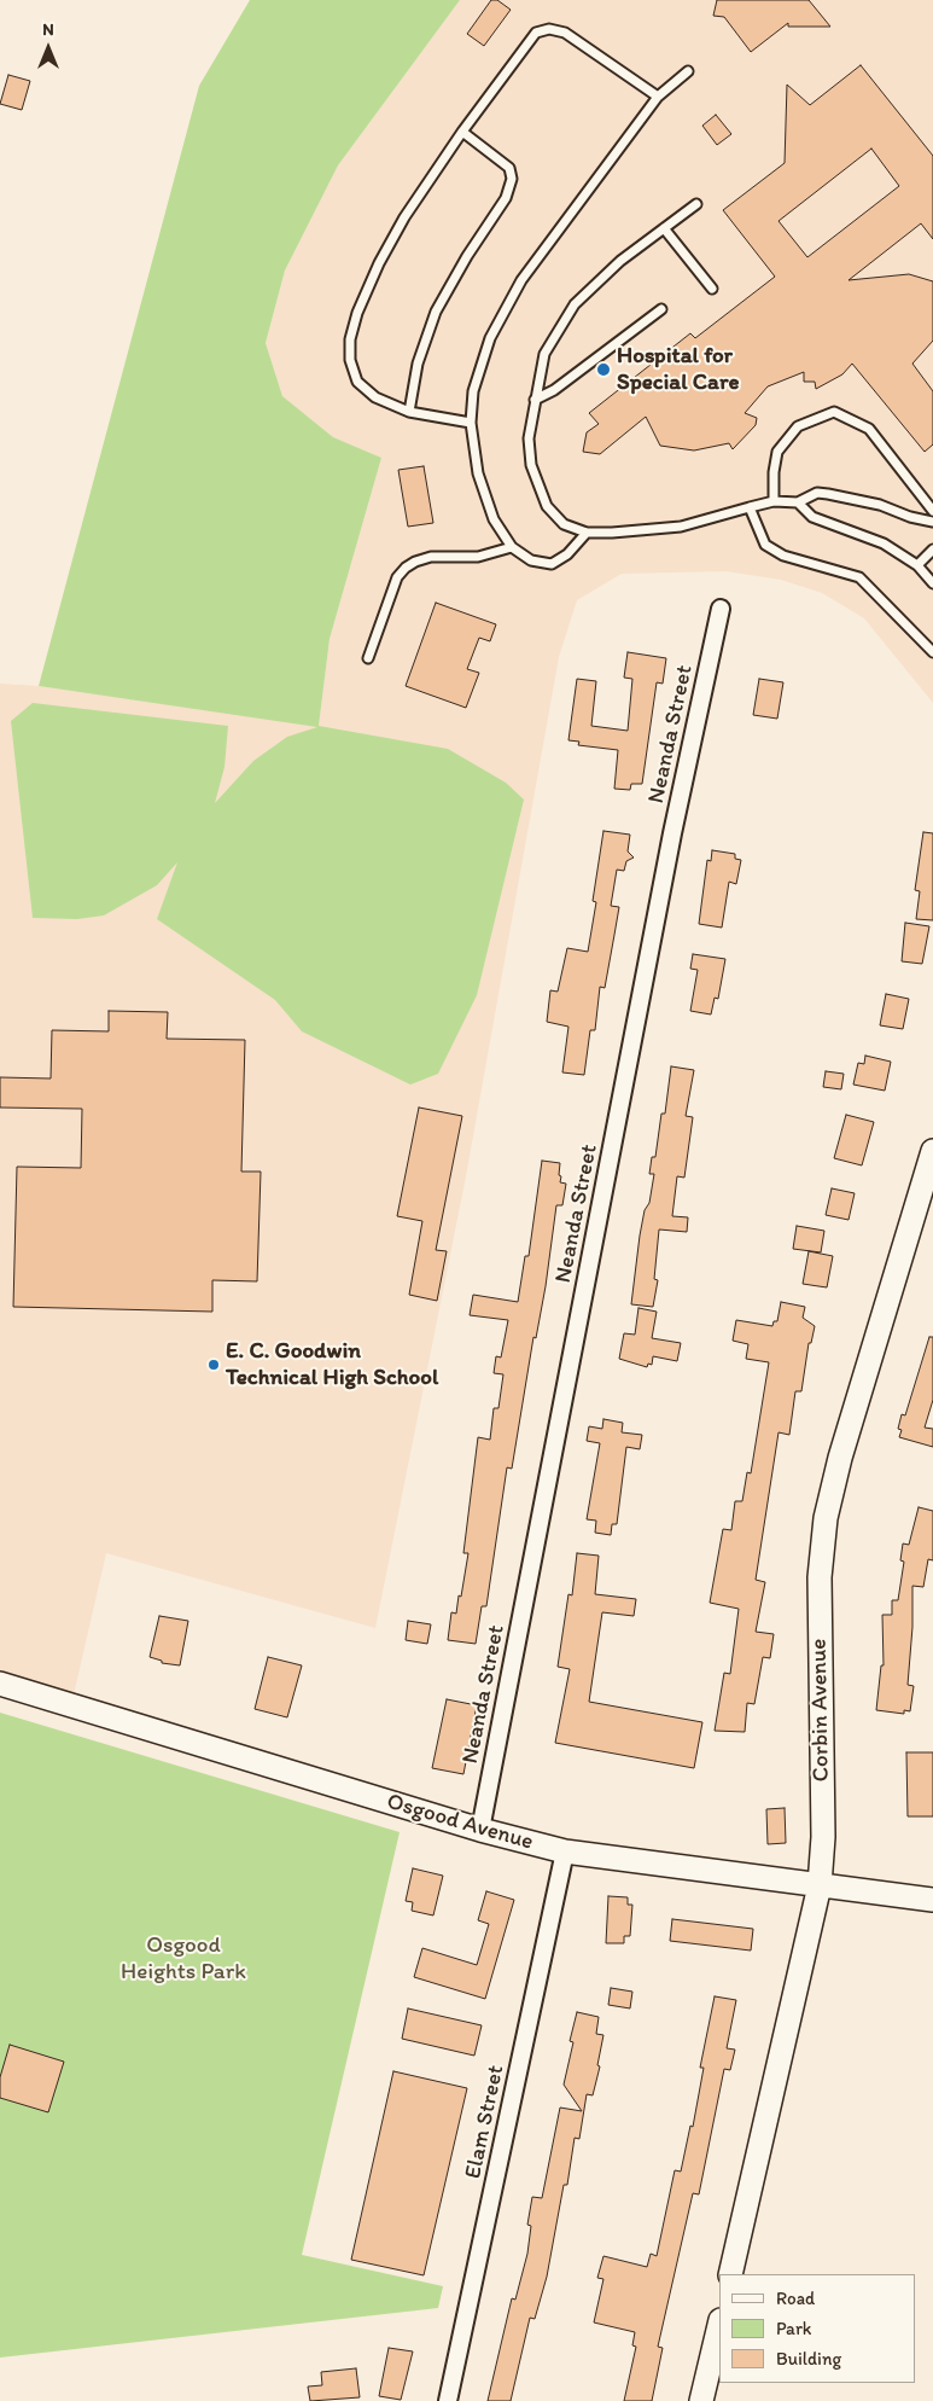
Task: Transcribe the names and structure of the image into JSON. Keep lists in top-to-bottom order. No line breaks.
{"streets":{"main road":["Corbin Avenue","Osgood Avenue"],"street":["Neanda Street","Elam Street"]},"crossings":[["Neanda Street","Osgood Avenue"],["Corbin Avenue","Osgood Avenue"],["Osgood Avenue","Elam Street"]],"parks":["Osgood Heights Park"],"places":["Hospital for Special Care","E. C. Goodwin Technical High School"],"legend":["Road","Park","Building"],"north":"top"}
